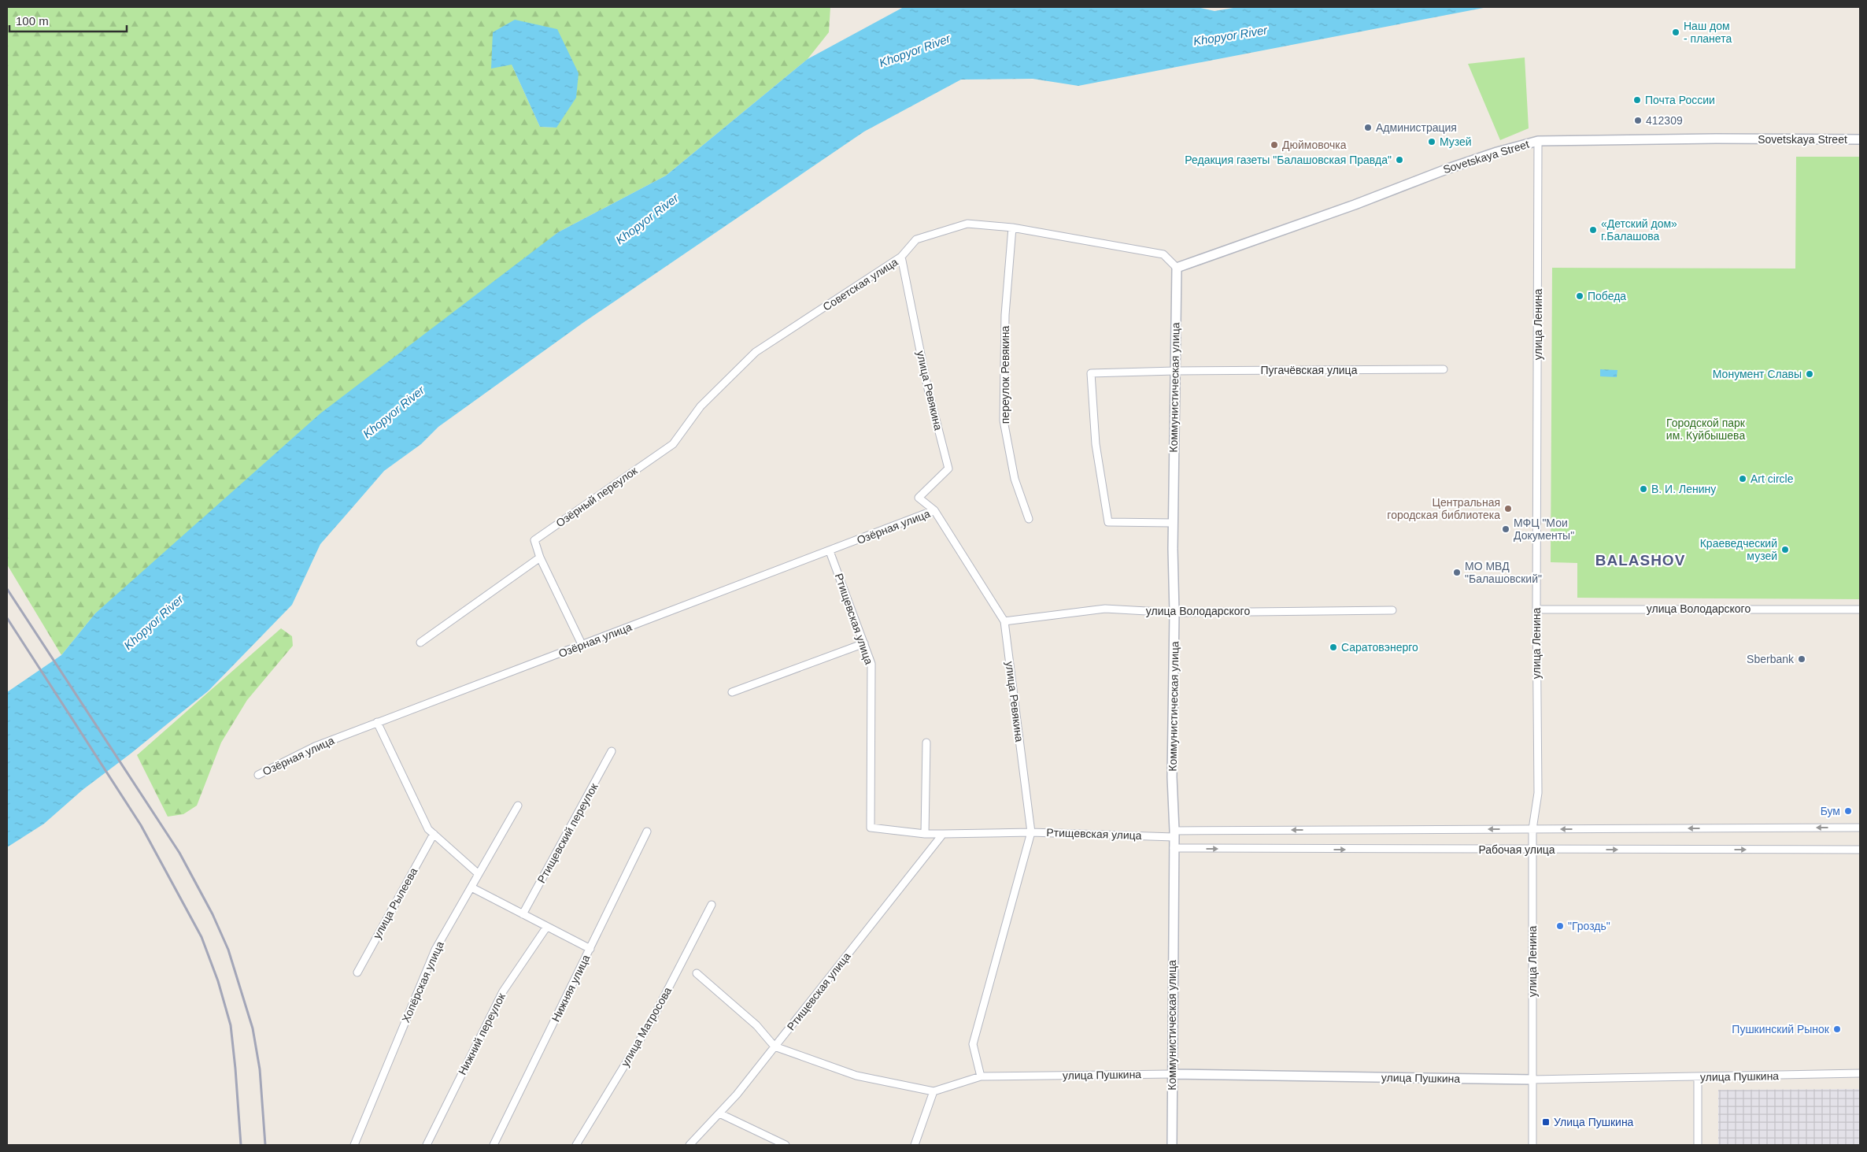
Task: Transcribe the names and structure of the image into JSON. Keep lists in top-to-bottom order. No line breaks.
{"streets":{"street":["Sovetskaya Street","Советская улица","улица Ленина","Пугачёвская улица","переулок Ревякина","Коммунистическая улица","улица Ревякина","Озёрный переулок","Озёрная улица","улица Володарского","Ртищевская улица","Ртищевский переулок","Рабочая улица","улица Рылеева","Хопёрская улица","Нижняя улица","улица Матросова","Нижний переулок","улица Пушкина"]},"crossings":[["Sovetskaya Street","Советская улица"],["Sovetskaya Street","улица Ленина"],["Sovetskaya Street","Коммунистическая улица"],["Советская улица","переулок Ревякина"],["Советская улица","Коммунистическая улица"],["Советская улица","улица Ревякина"],["Советская улица","Озёрный переулок"],["улица Ленина","улица Володарского"],["улица Ленина","Рабочая улица"],["улица Ленина","улица Пушкина"],["Пугачёвская улица","Коммунистическая улица"],["Коммунистическая улица","улица Володарского"],["Коммунистическая улица","Ртищевская улица"],["Коммунистическая улица","Рабочая улица"],["Коммунистическая улица","улица Пушкина"],["улица Ревякина","Озёрная улица"],["улица Ревякина","улица Володарского"],["улица Ревякина","Ртищевская улица"],["улица Ревякина","улица Пушкина"],["Озёрный переулок","Озёрная улица"],["Озёрная улица","Ртищевская улица"],["Ртищевская улица","Рабочая улица"]],"districts":["BALASHOV"],"water":["Khopyor River"],"parks":["Городской парк им. Куйбышева"],"places":{"other":["Наш дом - планета","Почта России","412309","Администрация","Музей","Дюймовочка","Редакция газеты \"Балашовская Правда\"","«Детский дом» г.Балашова","Победа","Монумент Славы","Art circle","В. И. Ленину","Центральная городская библиотека","МФЦ \"Мои Документы\"","Краеведческий музей","МО МВД \"Балашовский\"","Саратовэнерго","Sberbank","Бум","\"Гроздь\"","Пушкинский Рынок"],"transit":["Улица Пушкина"]},"scale_bar":"100 m"}
